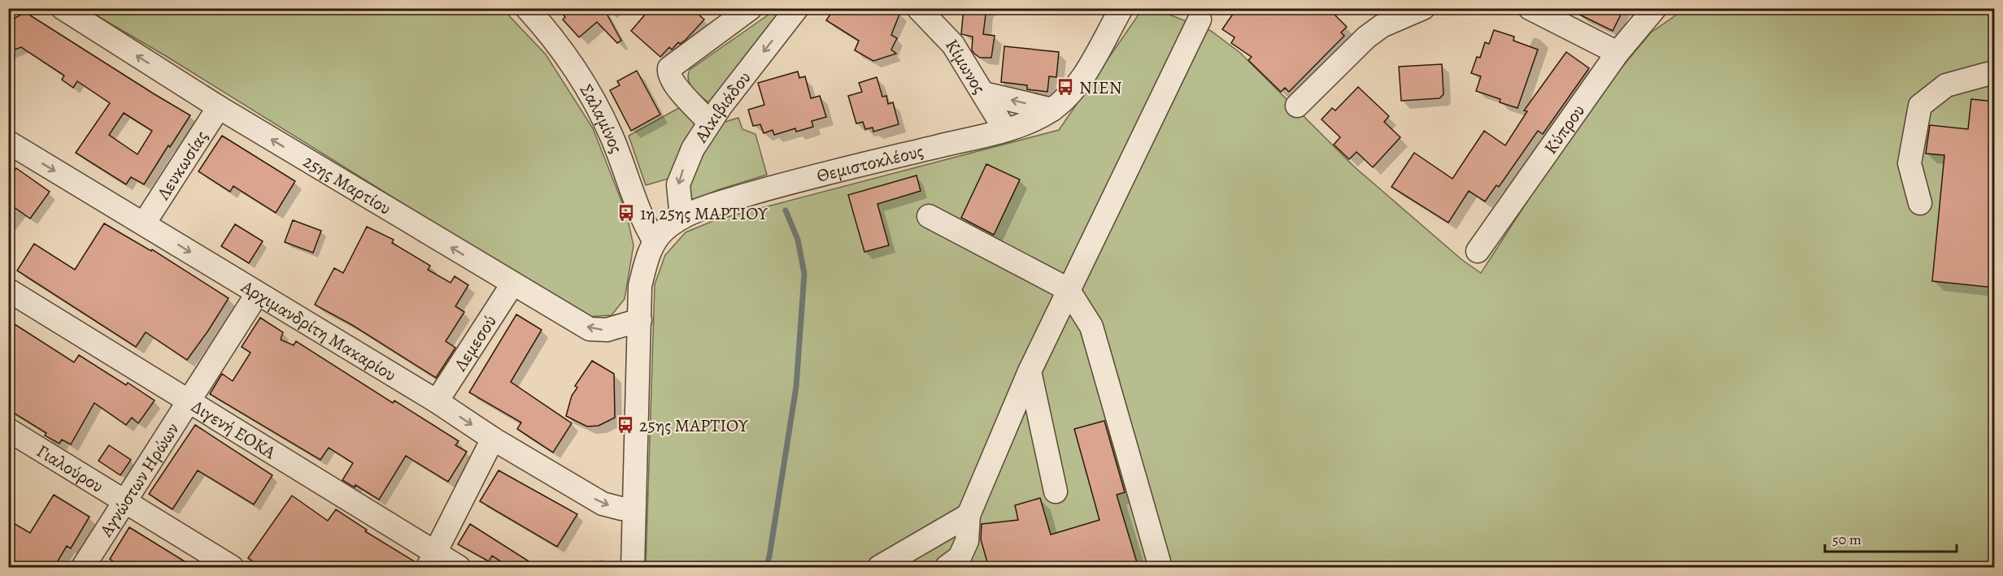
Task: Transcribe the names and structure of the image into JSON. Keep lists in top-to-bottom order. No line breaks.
{"streets":{"street":["Κίμωνος","Αλκιβιάδου","Σαλαμίνος","Κύπρου","Θεμιστοκλέους","Λευκωσίας","25ης Μαρτίου","Αρχιμανδρίτη Μακαρίου","Λεμεσού","Διγενή ΕΟΚΑ","Γιαλούρου","Αγνώστων Ηρώων"]},"crossings":[["Κίμωνος","Θεμιστοκλέους"],["Αλκιβιάδου","Θεμιστοκλέους"],["Σαλαμίνος","Θεμιστοκλέους"],["Θεμιστοκλέους","25ης Μαρτίου"],["Θεμιστοκλέους","Αρχιμανδρίτη Μακαρίου"],["Λευκωσίας","25ης Μαρτίου"],["Λευκωσίας","Αρχιμανδρίτη Μακαρίου"],["25ης Μαρτίου","Λεμεσού"],["Αρχιμανδρίτη Μακαρίου","Λεμεσού"],["Αρχιμανδρίτη Μακαρίου","Αγνώστων Ηρώων"],["Διγενή ΕΟΚΑ","Αγνώστων Ηρώων"],["Γιαλούρου","Αγνώστων Ηρώων"]],"one_way":["Αλκιβιάδου","25ης Μαρτίου","Αρχιμανδρίτη Μακαρίου"],"places":{"bus stop":["ΝΙΕΝ","1η 25ης ΜΑΡΤΙΟΥ","25ης ΜΑΡΤΙΟΥ"]},"scale_bar":"50 m"}
